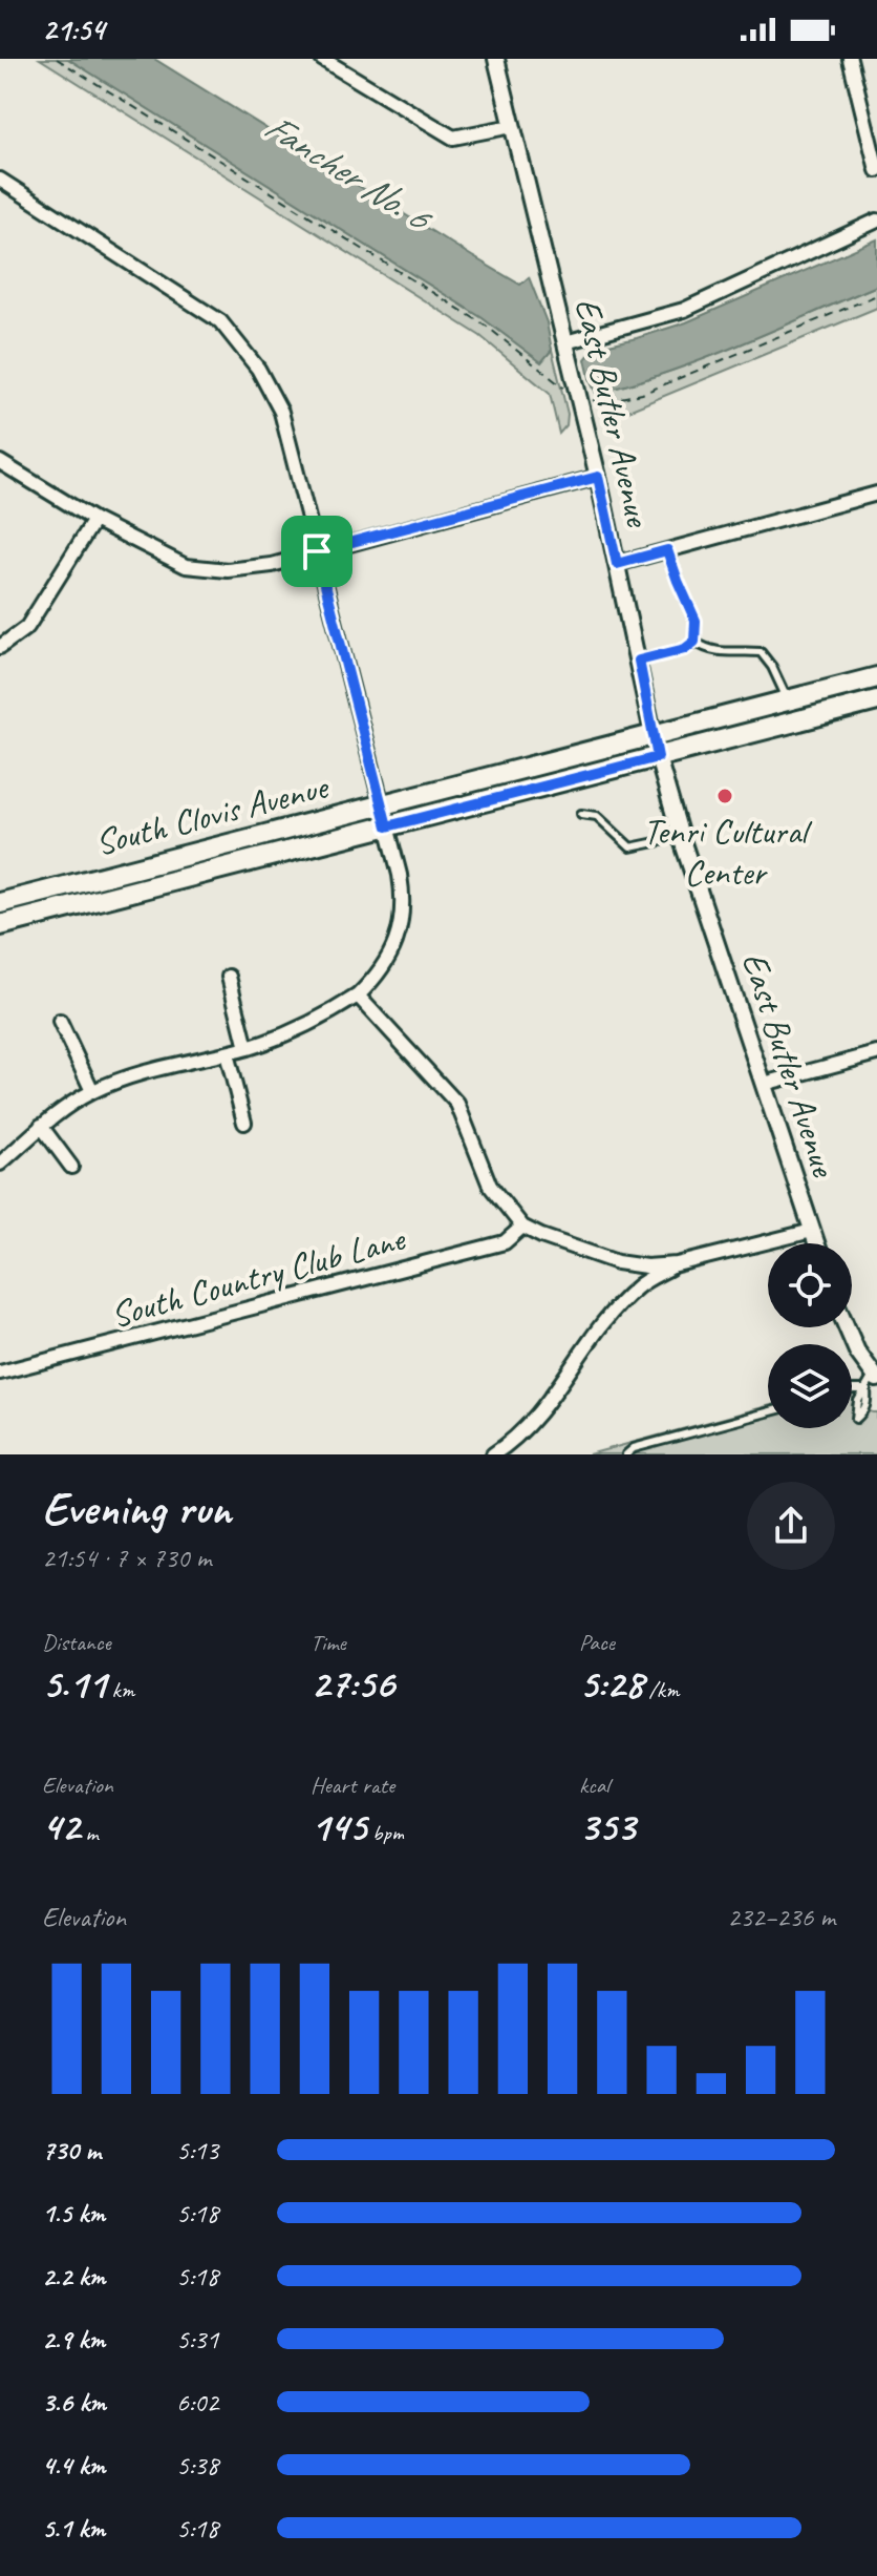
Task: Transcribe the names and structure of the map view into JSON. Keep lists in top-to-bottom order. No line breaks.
{"streets":{"main road":["South Clovis Avenue"],"street":["East Butler Avenue","South Country Club Lane"]},"crossings":[["East Butler Avenue","South Clovis Avenue"]],"water":["Fancher No. 6"],"places":["Tenri Cultural Center"],"page":{"status":"21:54","heading":["Evening run","21:54 · 7 × 730 m"],"stats":[["Distance","5.11 km"],["Time","27:56"],["Pace","5:28 /km"],["Elevation","42 m"],["Heart rate","145 bpm"],["kcal","353"]],"chart":["Elevation","232–236 m"],"list":[{"name":"730 m","note":"5:13"},{"name":"1.5 km","note":"5:18"},{"name":"2.2 km","note":"5:18"},{"name":"2.9 km","note":"5:31"},{"name":"3.6 km","note":"6:02"},{"name":"4.4 km","note":"5:38"},{"name":"5.1 km","note":"5:18"}]}}
